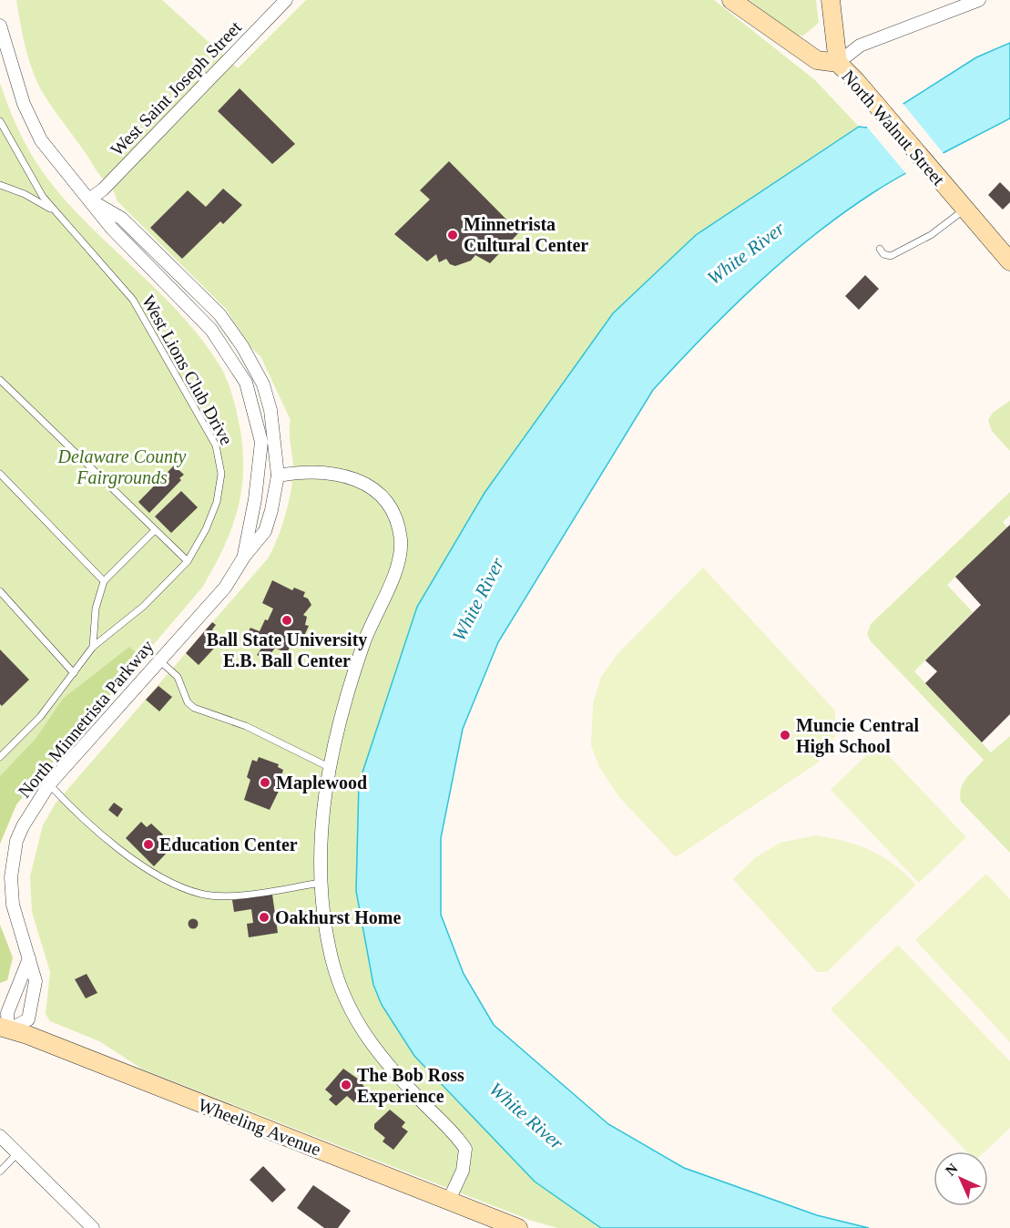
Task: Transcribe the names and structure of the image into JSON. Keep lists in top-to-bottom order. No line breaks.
{"streets":{"main road":["North Walnut Street","Wheeling Avenue"],"street":["West Saint Joseph Street","North Minnetrista Parkway"],"lane":["West Lions Club Drive"]},"crossings":[["West Saint Joseph Street","North Minnetrista Parkway"],["North Minnetrista Parkway","Wheeling Avenue"]],"water":["White River"],"parks":["Delaware County Fairgrounds"],"places":["Minnetrista Cultural Center","Ball State University E.B. Ball Center","Muncie Central High School","Maplewood","Education Center","Oakhurst Home","The Bob Ross Experience"],"north":"top left"}
